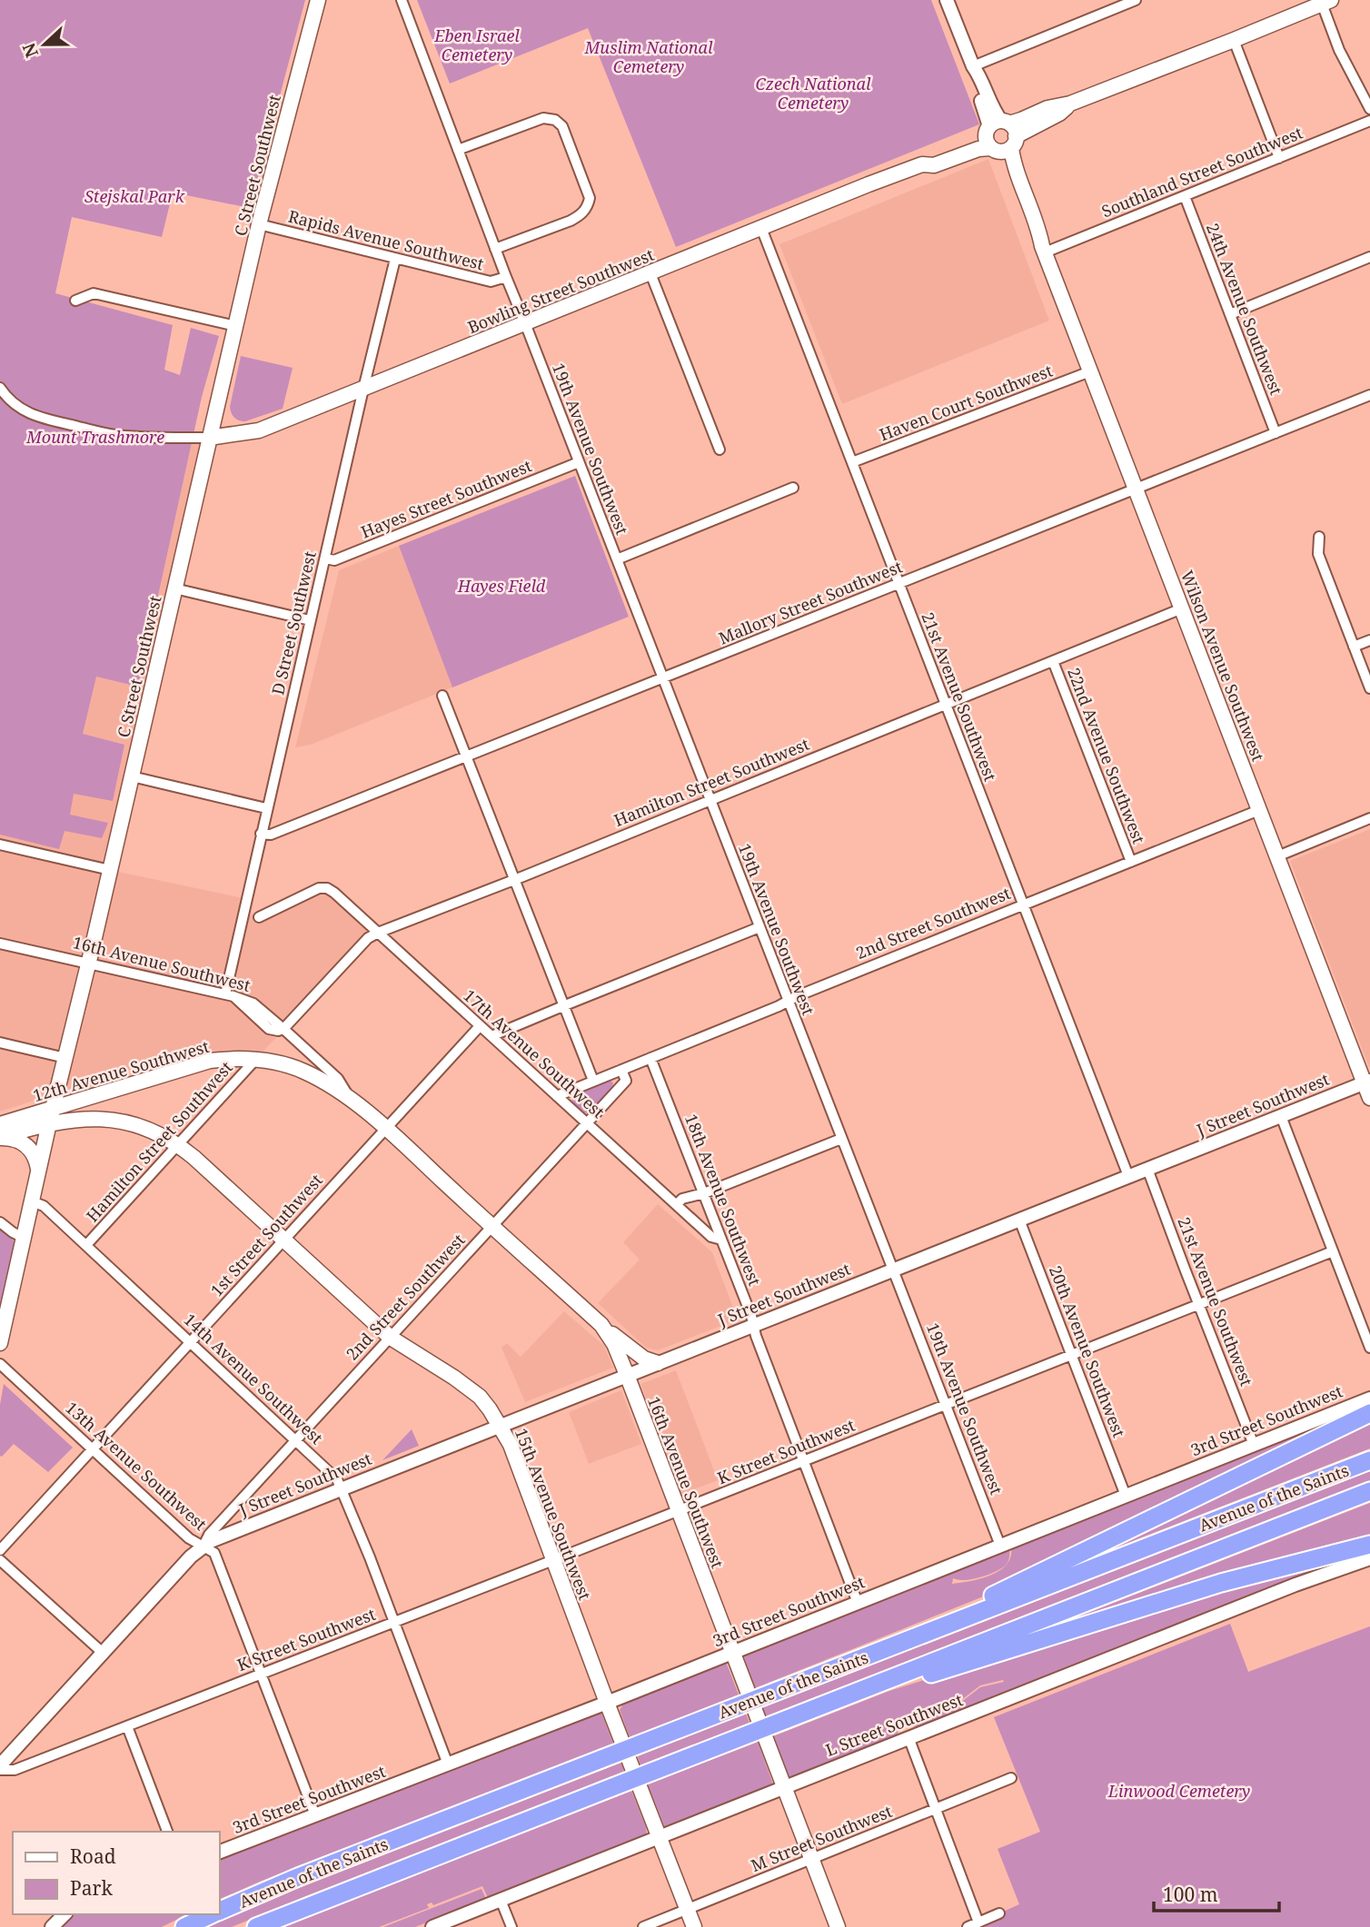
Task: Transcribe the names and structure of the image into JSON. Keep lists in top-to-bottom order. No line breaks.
{"streets":{"highway":["Avenue of the Saints"],"main road":["C Street Southwest","Bowling Street Southwest","Wilson Avenue Southwest","16th Avenue Southwest","12th Avenue Southwest","15th Avenue Southwest"],"street":["Southland Street Southwest","Rapids Avenue Southwest","24th Avenue Southwest","Haven Court Southwest","19th Avenue Southwest","Hayes Street Southwest","Mallory Street Southwest","D Street Southwest","21st Avenue Southwest","22nd Avenue Southwest","Hamilton Street Southwest","2nd Street Southwest","17th Avenue Southwest","J Street Southwest","18th Avenue Southwest","1st Street Southwest","20th Avenue Southwest","14th Avenue Southwest","3rd Street Southwest","K Street Southwest","13th Avenue Southwest","L Street Southwest","M Street Southwest"]},"crossings":[["C Street Southwest","Rapids Avenue Southwest"],["C Street Southwest","Bowling Street Southwest"],["C Street Southwest","16th Avenue Southwest"],["C Street Southwest","12th Avenue Southwest"],["C Street Southwest","14th Avenue Southwest"],["C Street Southwest","15th Avenue Southwest"],["Southland Street Southwest","24th Avenue Southwest"],["Southland Street Southwest","Wilson Avenue Southwest"],["Rapids Avenue Southwest","19th Avenue Southwest"],["Rapids Avenue Southwest","D Street Southwest"],["Bowling Street Southwest","19th Avenue Southwest"],["Bowling Street Southwest","D Street Southwest"],["Bowling Street Southwest","Wilson Avenue Southwest"],["Bowling Street Southwest","21st Avenue Southwest"],["24th Avenue Southwest","Mallory Street Southwest"],["Haven Court Southwest","Wilson Avenue Southwest"],["Haven Court Southwest","21st Avenue Southwest"],["19th Avenue Southwest","Hayes Street Southwest"],["19th Avenue Southwest","Mallory Street Southwest"],["19th Avenue Southwest","Hamilton Street Southwest"],["19th Avenue Southwest","2nd Street Southwest"],["19th Avenue Southwest","J Street Southwest"],["19th Avenue Southwest","3rd Street Southwest"],["19th Avenue Southwest","K Street Southwest"],["Hayes Street Southwest","D Street Southwest"],["Mallory Street Southwest","D Street Southwest"],["Mallory Street Southwest","Wilson Avenue Southwest"],["Mallory Street Southwest","21st Avenue Southwest"],["D Street Southwest","16th Avenue Southwest"],["Wilson Avenue Southwest","Hamilton Street Southwest"],["Wilson Avenue Southwest","2nd Street Southwest"],["Wilson Avenue Southwest","J Street Southwest"],["21st Avenue Southwest","Hamilton Street Southwest"],["21st Avenue Southwest","2nd Street Southwest"],["21st Avenue Southwest","J Street Southwest"],["21st Avenue Southwest","3rd Street Southwest"],["21st Avenue Southwest","K Street Southwest"],["22nd Avenue Southwest","Hamilton Street Southwest"],["22nd Avenue Southwest","2nd Street Southwest"],["Hamilton Street Southwest","16th Avenue Southwest"],["Hamilton Street Southwest","17th Avenue Southwest"],["Hamilton Street Southwest","12th Avenue Southwest"],["Hamilton Street Southwest","14th Avenue Southwest"],["Hamilton Street Southwest","15th Avenue Southwest"],["2nd Street Southwest","16th Avenue Southwest"],["2nd Street Southwest","17th Avenue Southwest"],["2nd Street Southwest","J Street Southwest"],["2nd Street Southwest","18th Avenue Southwest"],["2nd Street Southwest","14th Avenue Southwest"],["2nd Street Southwest","K Street Southwest"],["2nd Street Southwest","13th Avenue Southwest"],["2nd Street Southwest","15th Avenue Southwest"],["16th Avenue Southwest","12th Avenue Southwest"],["16th Avenue Southwest","J Street Southwest"],["16th Avenue Southwest","1st Street Southwest"],["16th Avenue Southwest","3rd Street Southwest"],["16th Avenue Southwest","K Street Southwest"],["16th Avenue Southwest","L Street Southwest"],["16th Avenue Southwest","M Street Southwest"],["17th Avenue Southwest","18th Avenue Southwest"],["17th Avenue Southwest","1st Street Southwest"],["12th Avenue Southwest","1st Street Southwest"],["12th Avenue Southwest","15th Avenue Southwest"],["J Street Southwest","18th Avenue Southwest"],["J Street Southwest","20th Avenue Southwest"],["J Street Southwest","14th Avenue Southwest"],["J Street Southwest","13th Avenue Southwest"],["J Street Southwest","15th Avenue Southwest"],["18th Avenue Southwest","3rd Street Southwest"],["18th Avenue Southwest","K Street Southwest"],["1st Street Southwest","14th Avenue Southwest"],["1st Street Southwest","13th Avenue Southwest"],["1st Street Southwest","15th Avenue Southwest"],["20th Avenue Southwest","3rd Street Southwest"],["20th Avenue Southwest","K Street Southwest"],["14th Avenue Southwest","3rd Street Southwest"],["14th Avenue Southwest","K Street Southwest"],["3rd Street Southwest","13th Avenue Southwest"],["3rd Street Southwest","15th Avenue Southwest"],["K Street Southwest","13th Avenue Southwest"],["K Street Southwest","15th Avenue Southwest"],["15th Avenue Southwest","L Street Southwest"],["15th Avenue Southwest","M Street Southwest"]],"parks":["Eben Israel Cemetery","Muslim National Cemetery","Czech National Cemetery","Stejskal Park","Mount Trashmore","Hayes Field","Linwood Cemetery"],"legend":["Road","Park"],"scale_bar":"100 m","north":"left"}
